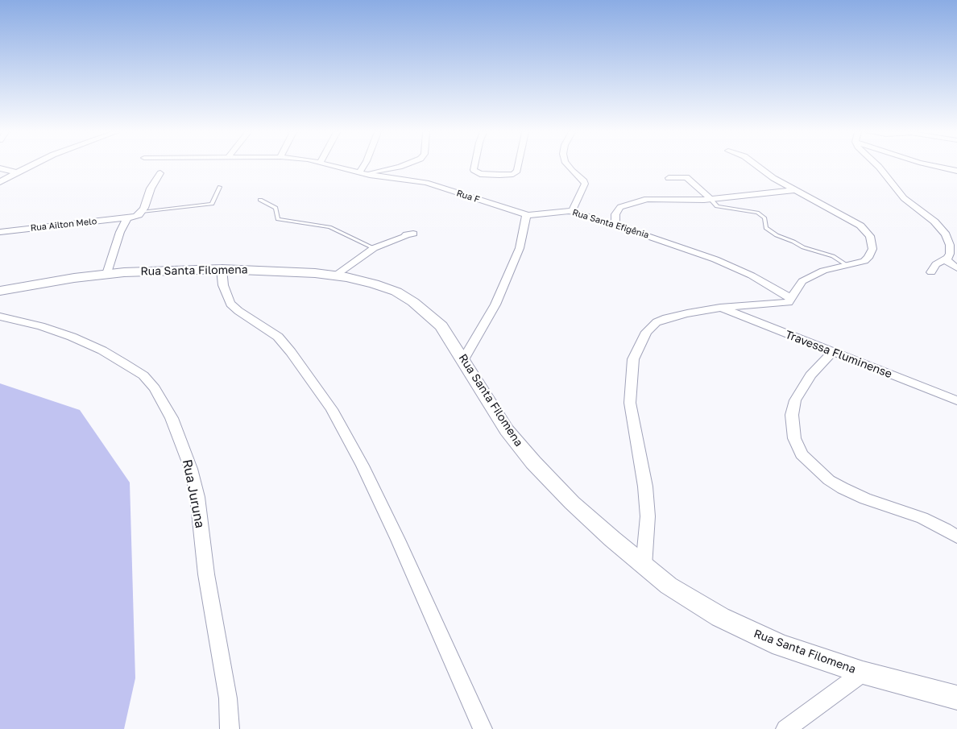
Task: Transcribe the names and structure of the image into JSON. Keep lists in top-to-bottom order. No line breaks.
{"streets":{"main road":["Rua Santa Filomena"],"street":["Rua F","Rua Santa Efigênia","Rua Ailton Melo","Travessa Fluminense","Rua Juruna"]},"crossings":[["Rua F","Rua Santa Efigênia"]]}
